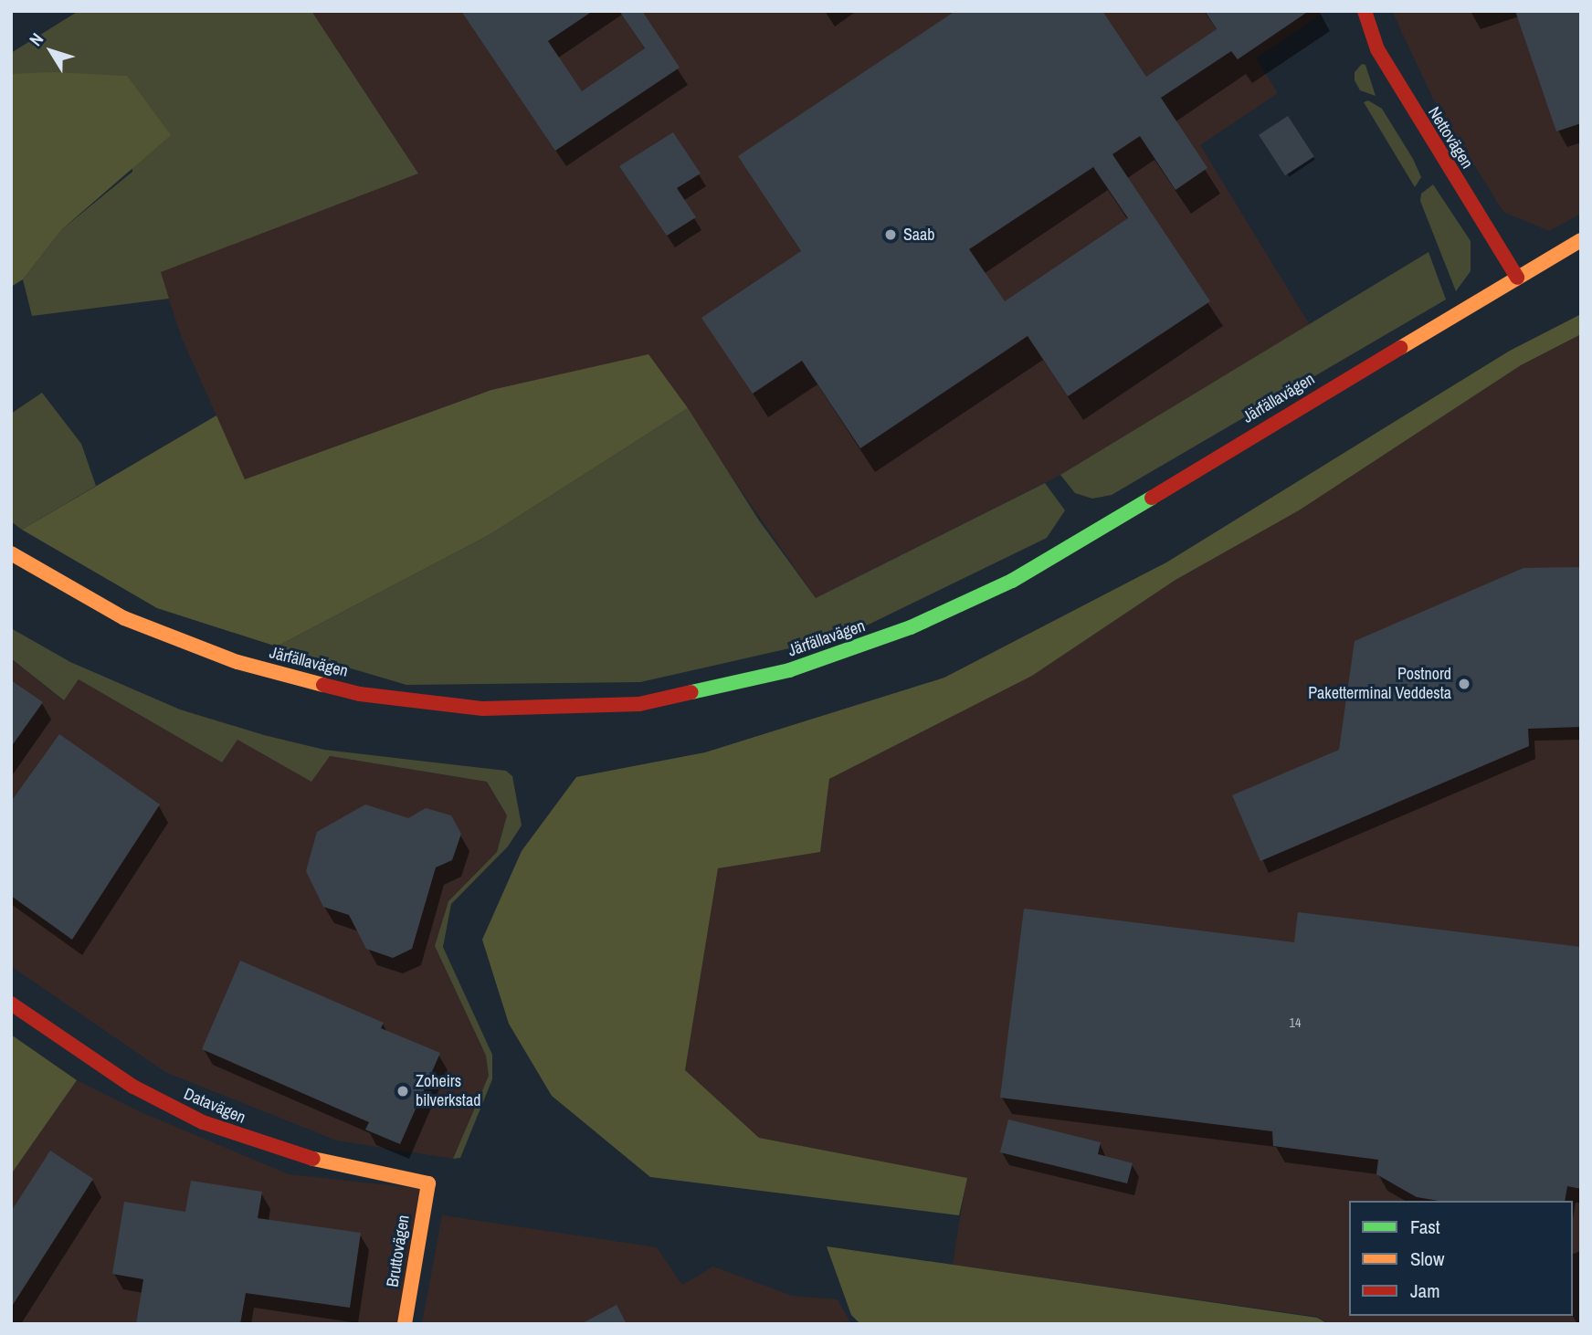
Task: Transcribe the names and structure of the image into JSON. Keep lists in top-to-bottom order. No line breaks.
{"streets":{"street":["Nettovägen","Järfällavägen","Datavägen","Bruttovägen"]},"crossings":[["Nettovägen","Järfällavägen"],["Datavägen","Bruttovägen"]],"places":["Saab","Postnord Paketterminal Veddesta","Zoheirs bilverkstad"],"house_numbers":["14"],"legend":["Fast","Slow","Jam"],"north":"top left"}
